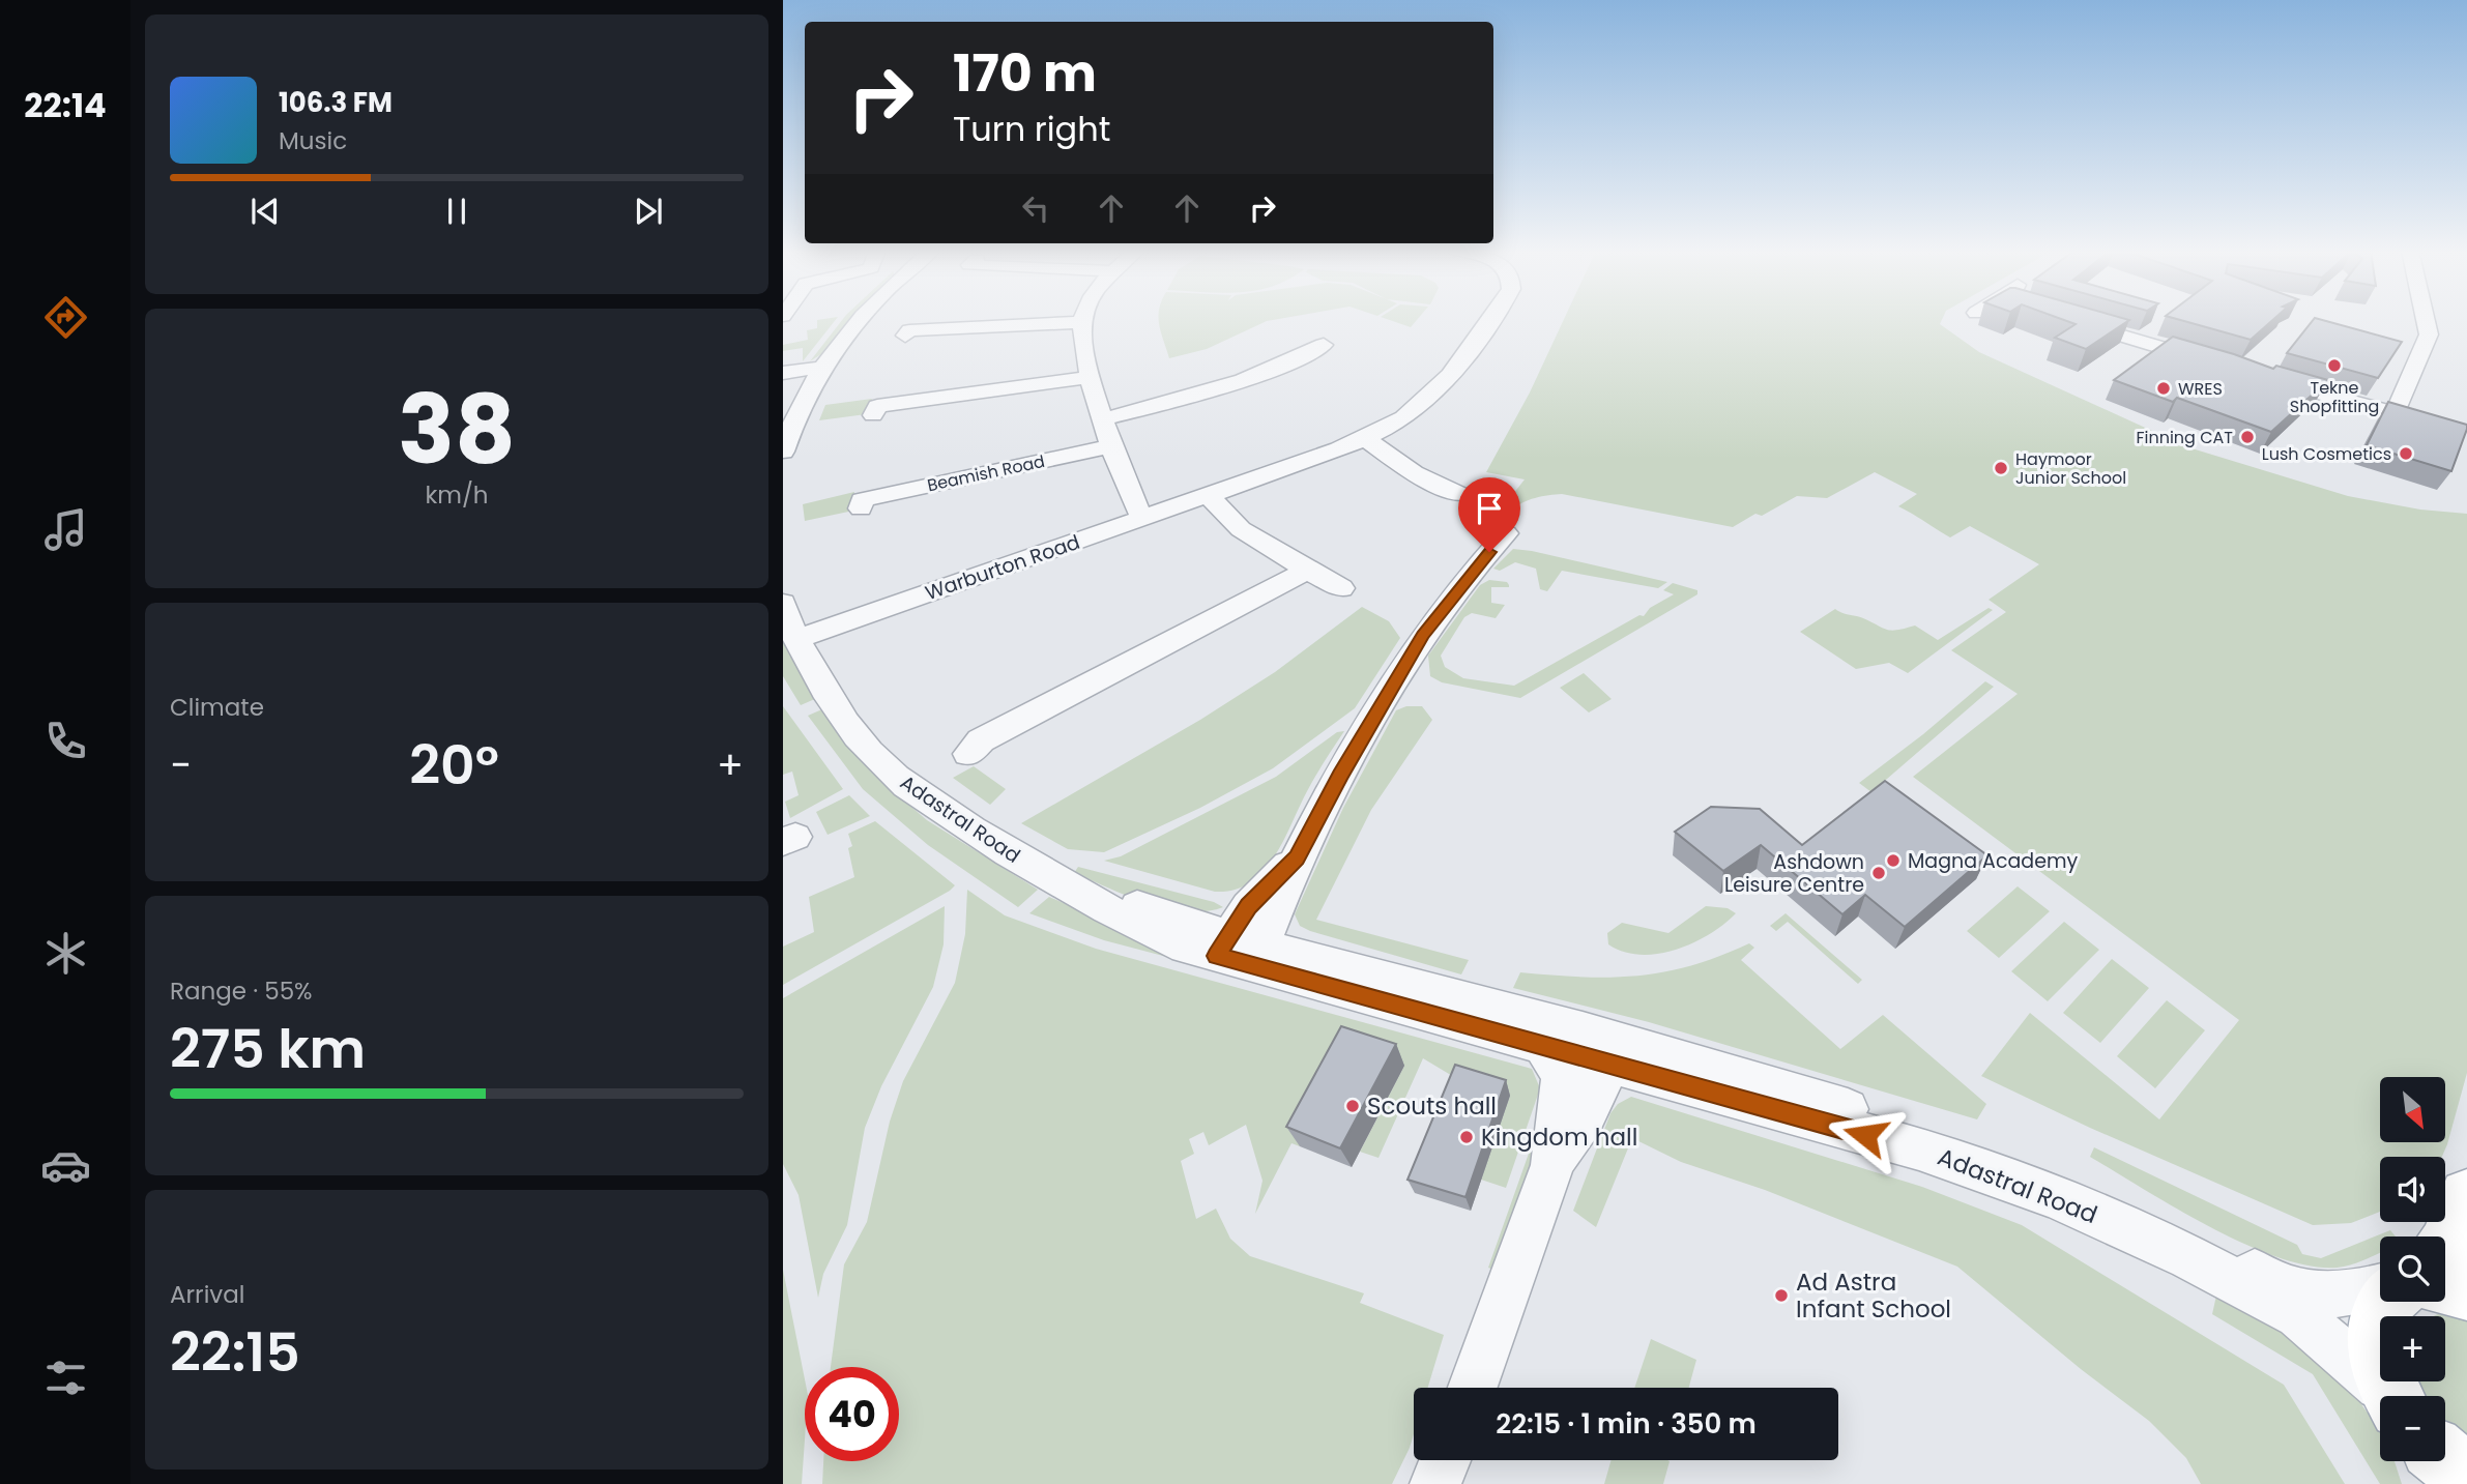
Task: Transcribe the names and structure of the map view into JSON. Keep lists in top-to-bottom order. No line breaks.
{"streets":{"street":["Beamish Road","Warburton Road","Adastral Road"]},"crossings":[["Warburton Road","Adastral Road"]],"places":["Tekne Shopfitting","WRES","Finning CAT","Lush Cosmetics","Haymoor Junior School","Magna Academy","Ashdown Leisure Centre","Scouts hall","Kingdom hall","Ad Astra Infant School"],"north":"bottom right","page":{"tabs":"22:14","turn":["170 m","Turn right"],"song":["106.3 FM","Music"],"tile":[["38","km/h"],"Climate",["Range · 55%","275 km"],["Arrival","22:15"]],"heat":["−","20°","+"],"map_buttons":["+","−"],"limit":"40","trip":"22:15 · 1 min · 350 m"}}
